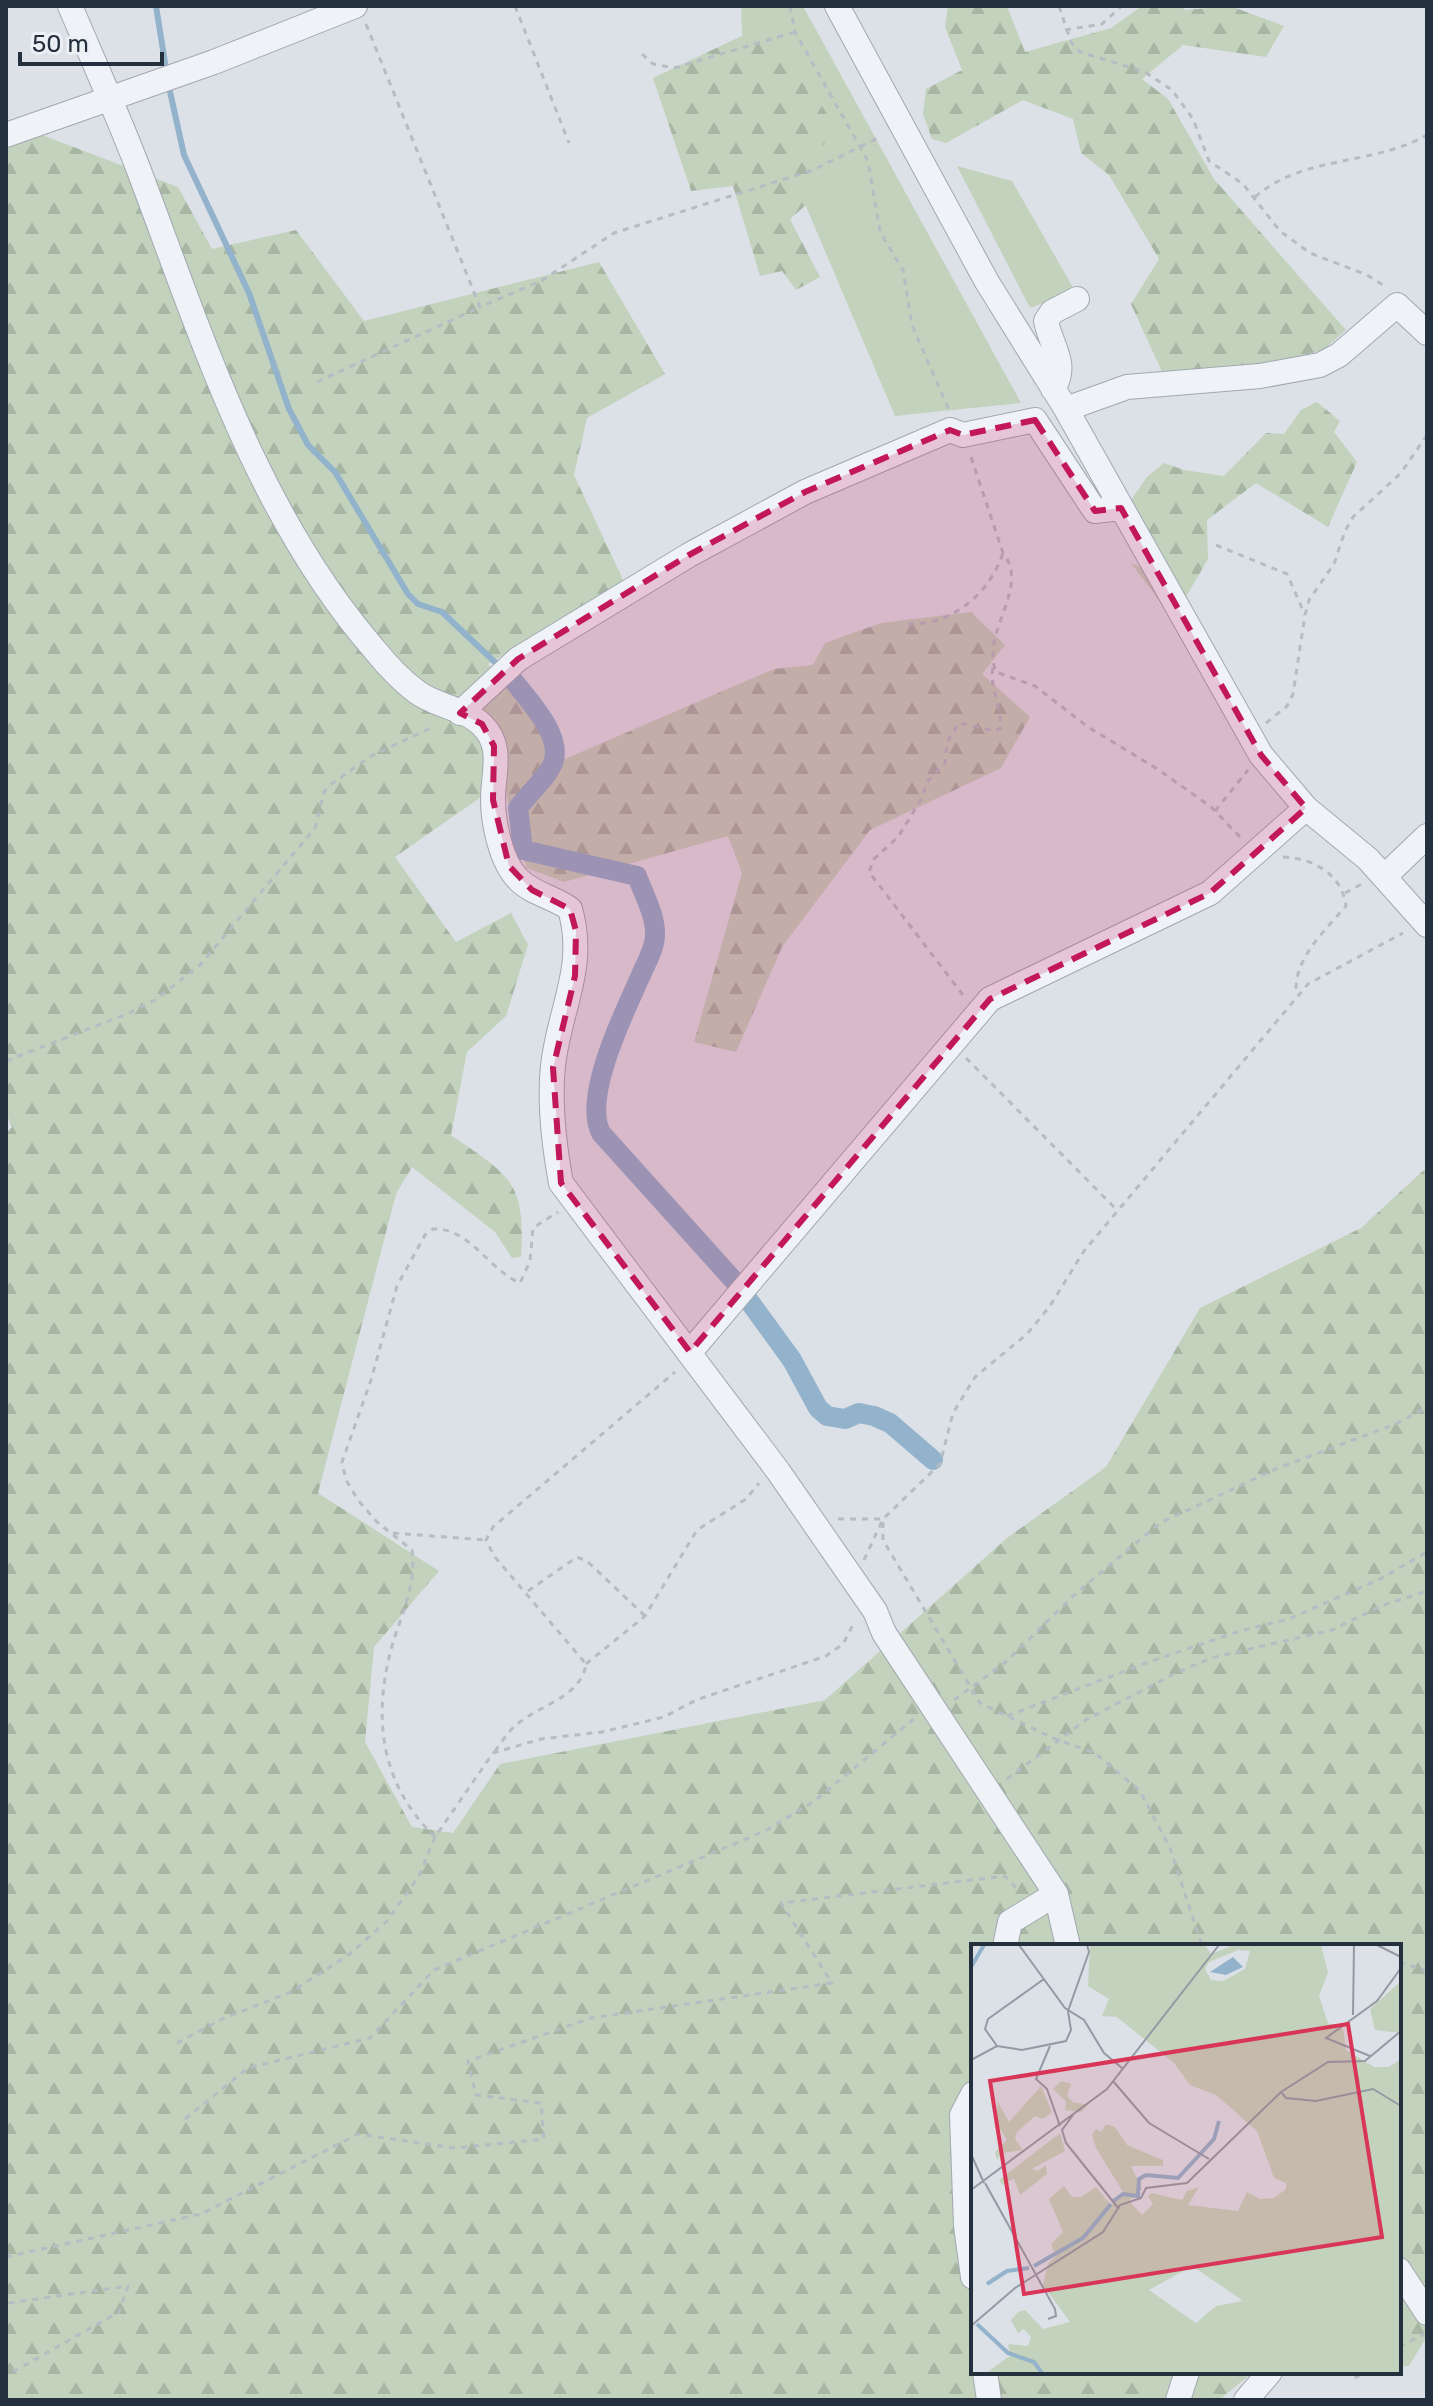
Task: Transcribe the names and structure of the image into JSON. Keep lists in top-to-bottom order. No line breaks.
{"scale_bar":"50 m"}
